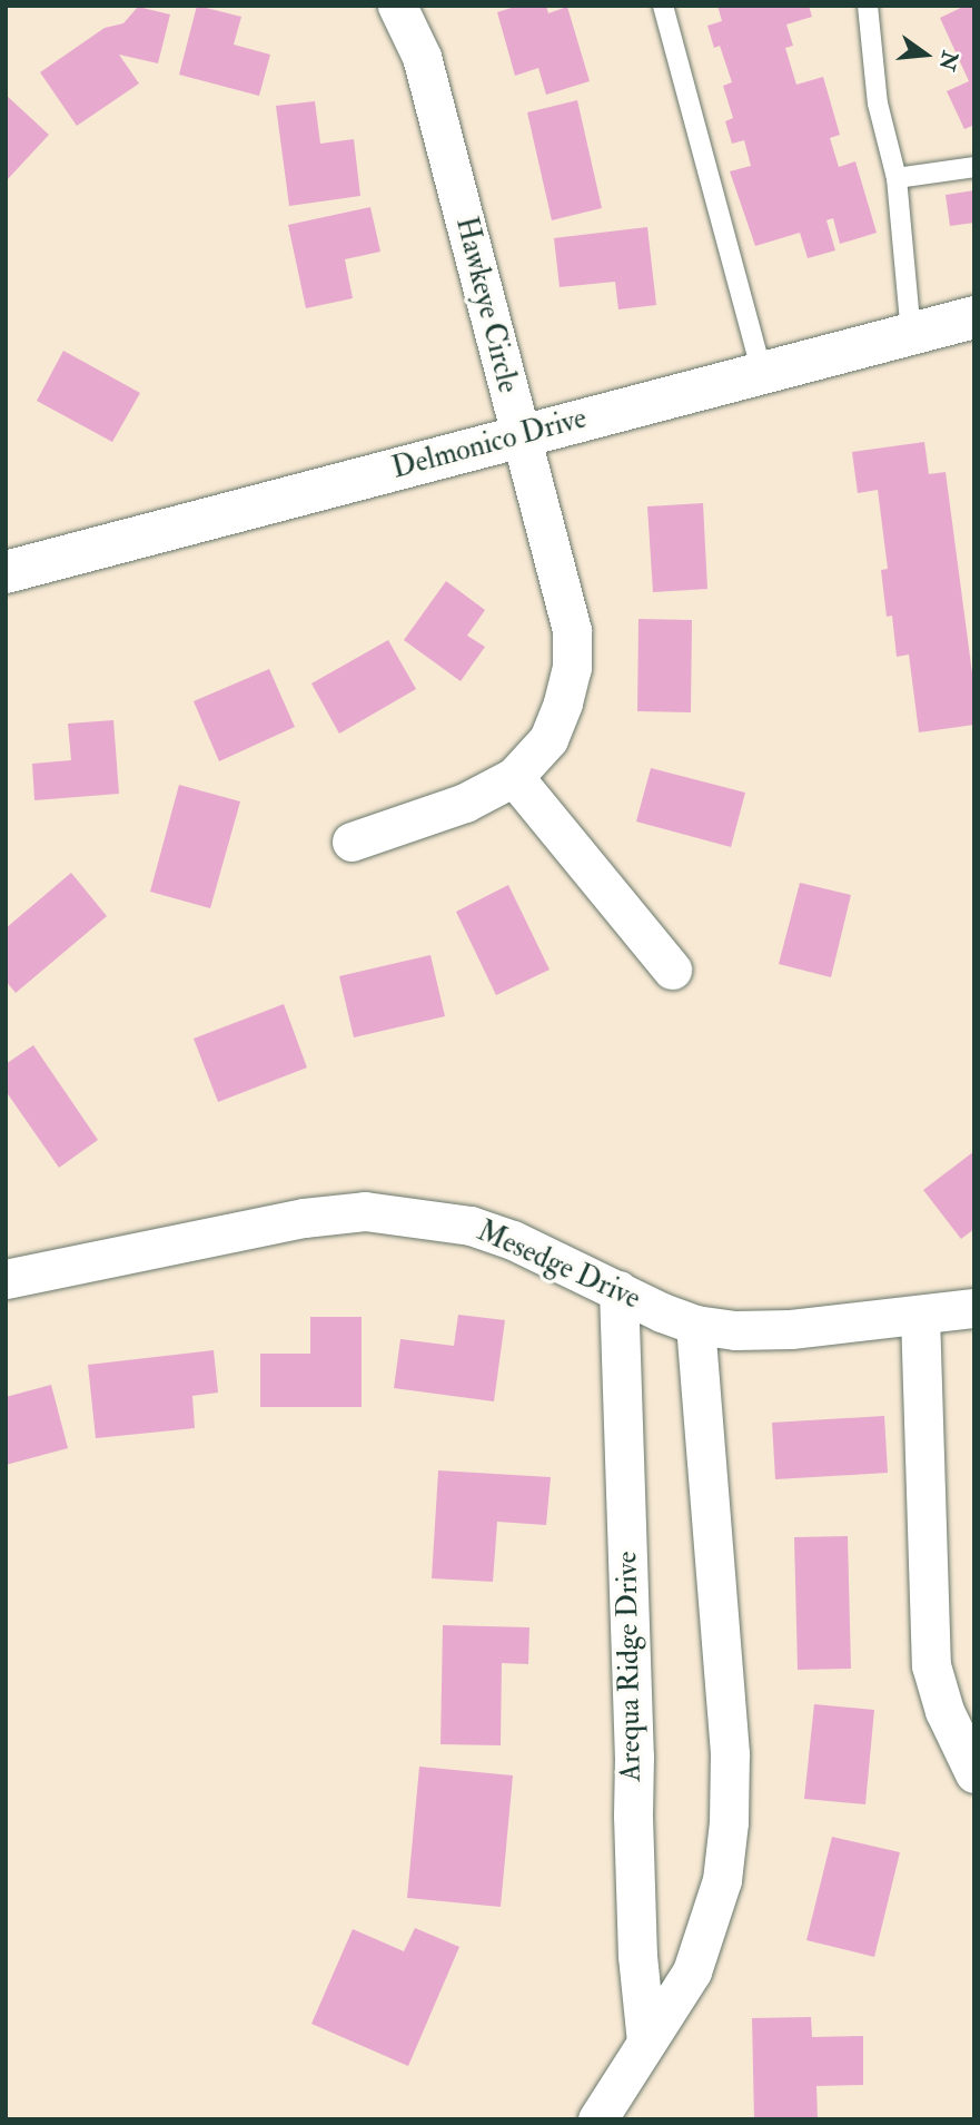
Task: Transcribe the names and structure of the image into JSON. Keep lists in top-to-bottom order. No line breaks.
{"streets":{"street":["Hawkeye Circle","Delmonico Drive","Mesedge Drive","Arequa Ridge Drive"]},"crossings":[["Hawkeye Circle","Delmonico Drive"],["Mesedge Drive","Arequa Ridge Drive"]],"north":"right"}
